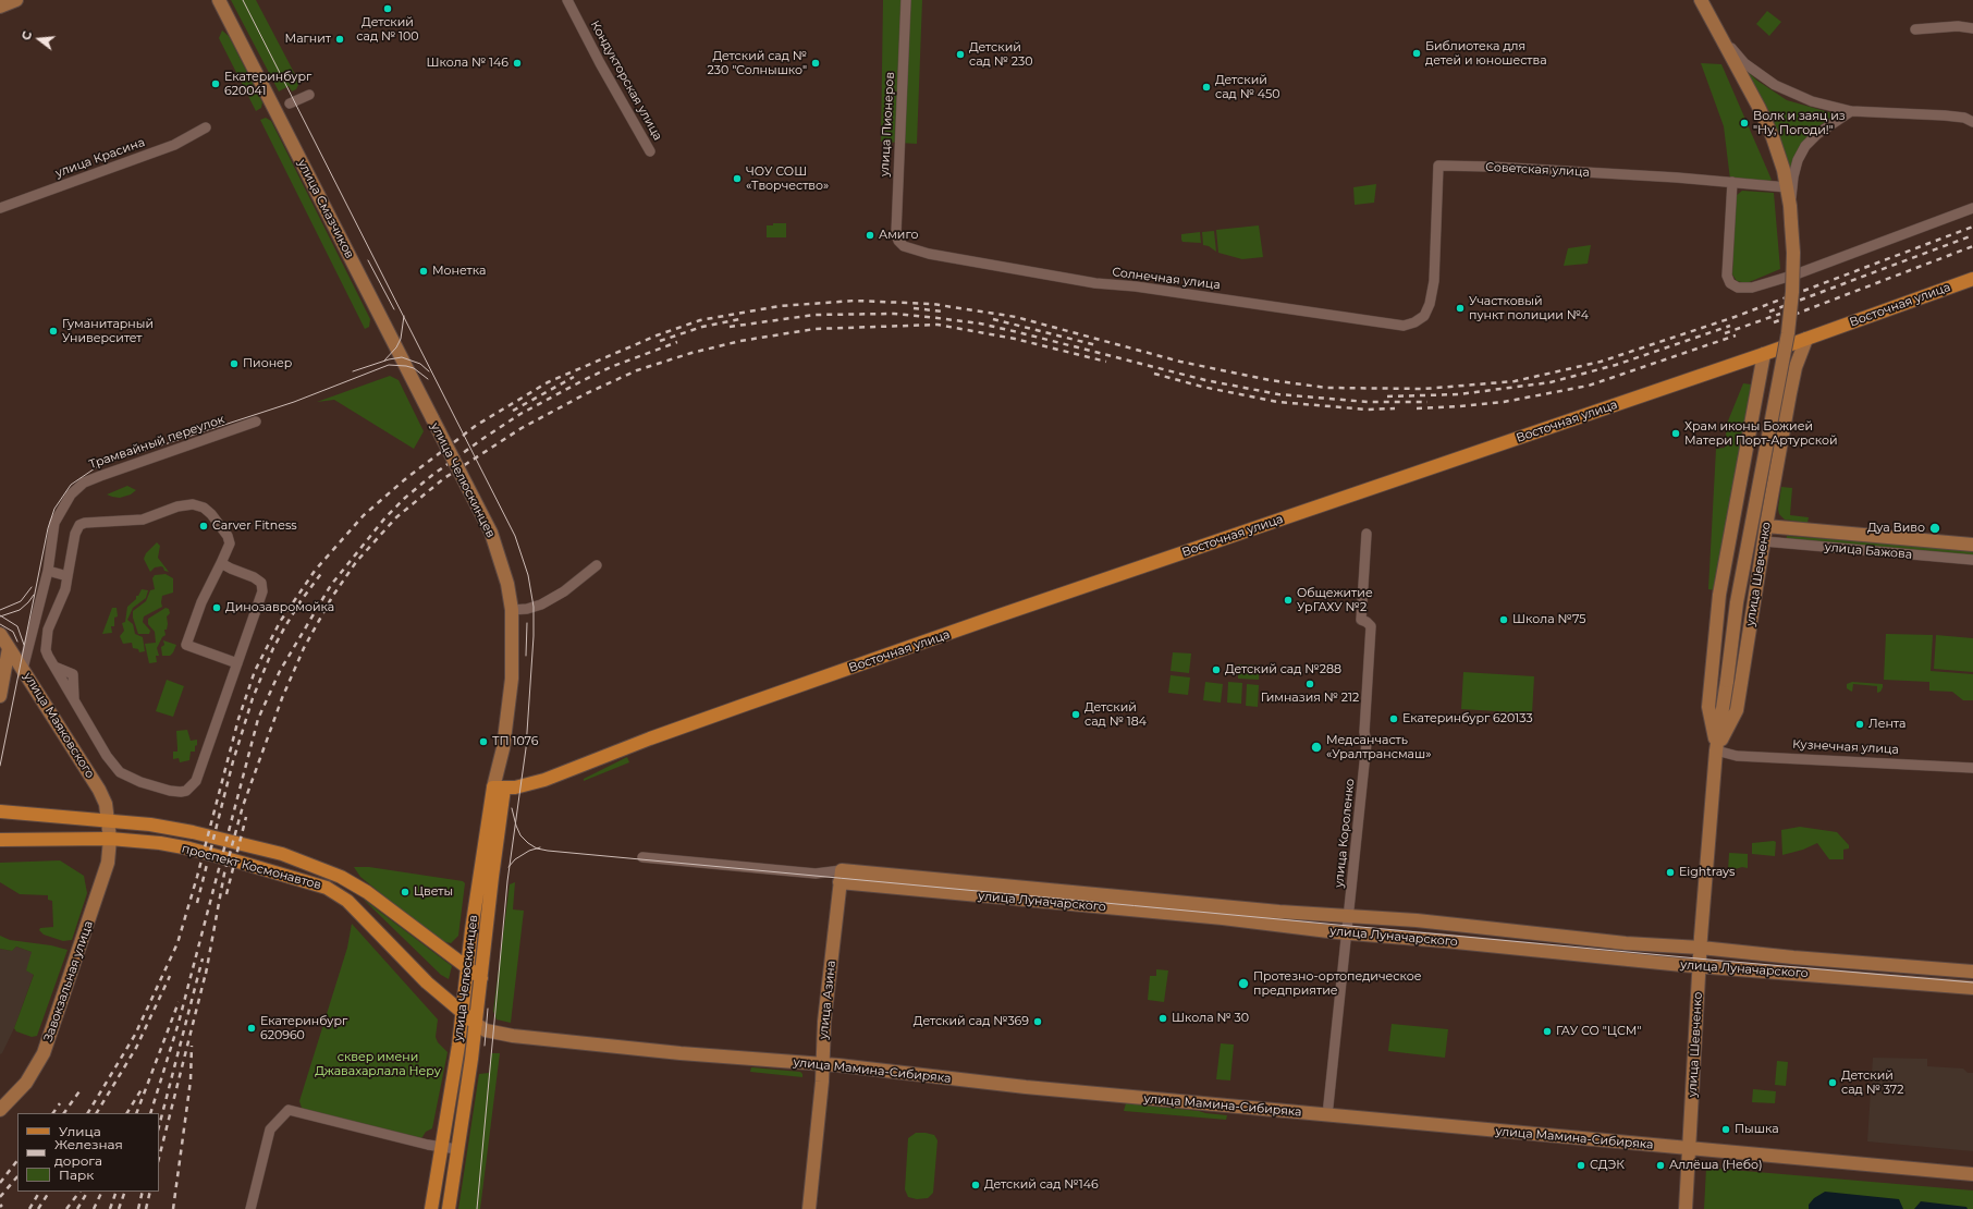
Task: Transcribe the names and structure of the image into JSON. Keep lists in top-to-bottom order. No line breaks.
{"streets":{"main road":["улица Смазчиков","Восточная улица","улица Челюскинцев","улица Бажова","улица Шевченко","улица Маяковского","проспект Космонавтов","улица Луначарского","Завокзальная улица","улица Азина","улица Мамина-Сибиряка"],"street":["Кондукторская улица","улица Пионеров","улица Красина","Советская улица","Солнечная улица","Трамвайный переулок","Кузнечная улица","улица Короленко"]},"crossings":[["улица Пионеров","Солнечная улица"],["Советская улица","Солнечная улица"],["улица Смазчиков","улица Челюскинцев"],["Восточная улица","улица Челюскинцев"],["Восточная улица","улица Шевченко"],["Трамвайный переулок","улица Маяковского"],["улица Челюскинцев","проспект Космонавтов"],["улица Челюскинцев","улица Мамина-Сибиряка"],["улица Бажова","улица Шевченко"],["улица Шевченко","Кузнечная улица"],["улица Шевченко","улица Луначарского"],["улица Шевченко","улица Мамина-Сибиряка"],["улица Маяковского","проспект Космонавтов"],["улица Маяковского","Завокзальная улица"],["улица Короленко","улица Луначарского"],["улица Короленко","улица Мамина-Сибиряка"],["проспект Космонавтов","Завокзальная улица"],["проспект Космонавтов","улица Мамина-Сибиряка"],["улица Луначарского","улица Азина"],["улица Азина","улица Мамина-Сибиряка"]],"parks":["сквер имени Джавахарлала Неру"],"places":["Детский сад № 100","Магнит","Библиотека для детей и юношества","Детский сад № 230","Школа № 146","Детский сад № 230 \"Солнышко\"","Екатеринбург 620041","Детский сад № 450","Волк и заяц из \"Ну, Погоди!\"","ЧОУ СОШ «Творчество»","Амиго","Монетка","Участковый пункт полиции №4","Гуманитарный Университет","Пионер","Храм иконы Божией Матери Порт-Артурской","Carver Fitness","Дуа Виво","Общежитие УрГАХУ №2","Динозавромойка","Школа №75","Детский сад №288","Гимназия № 212","Детский сад № 184","Екатеринбург 620133","Лента","ТП 1076","Медсанчасть «Уралтрансмаш»","Eightrays","Цветы","Протезно-ортопедическое предприятие","Школа № 30","Детский сад №369","Екатеринбург 620960","ГАУ СО \"ЦСМ\"","Детский сад № 372","Пышка","СДЭК","Аллёша (Небо)","Детский сад №146"],"legend":["Улица","Железная дорога","Парк"],"north":"left"}
